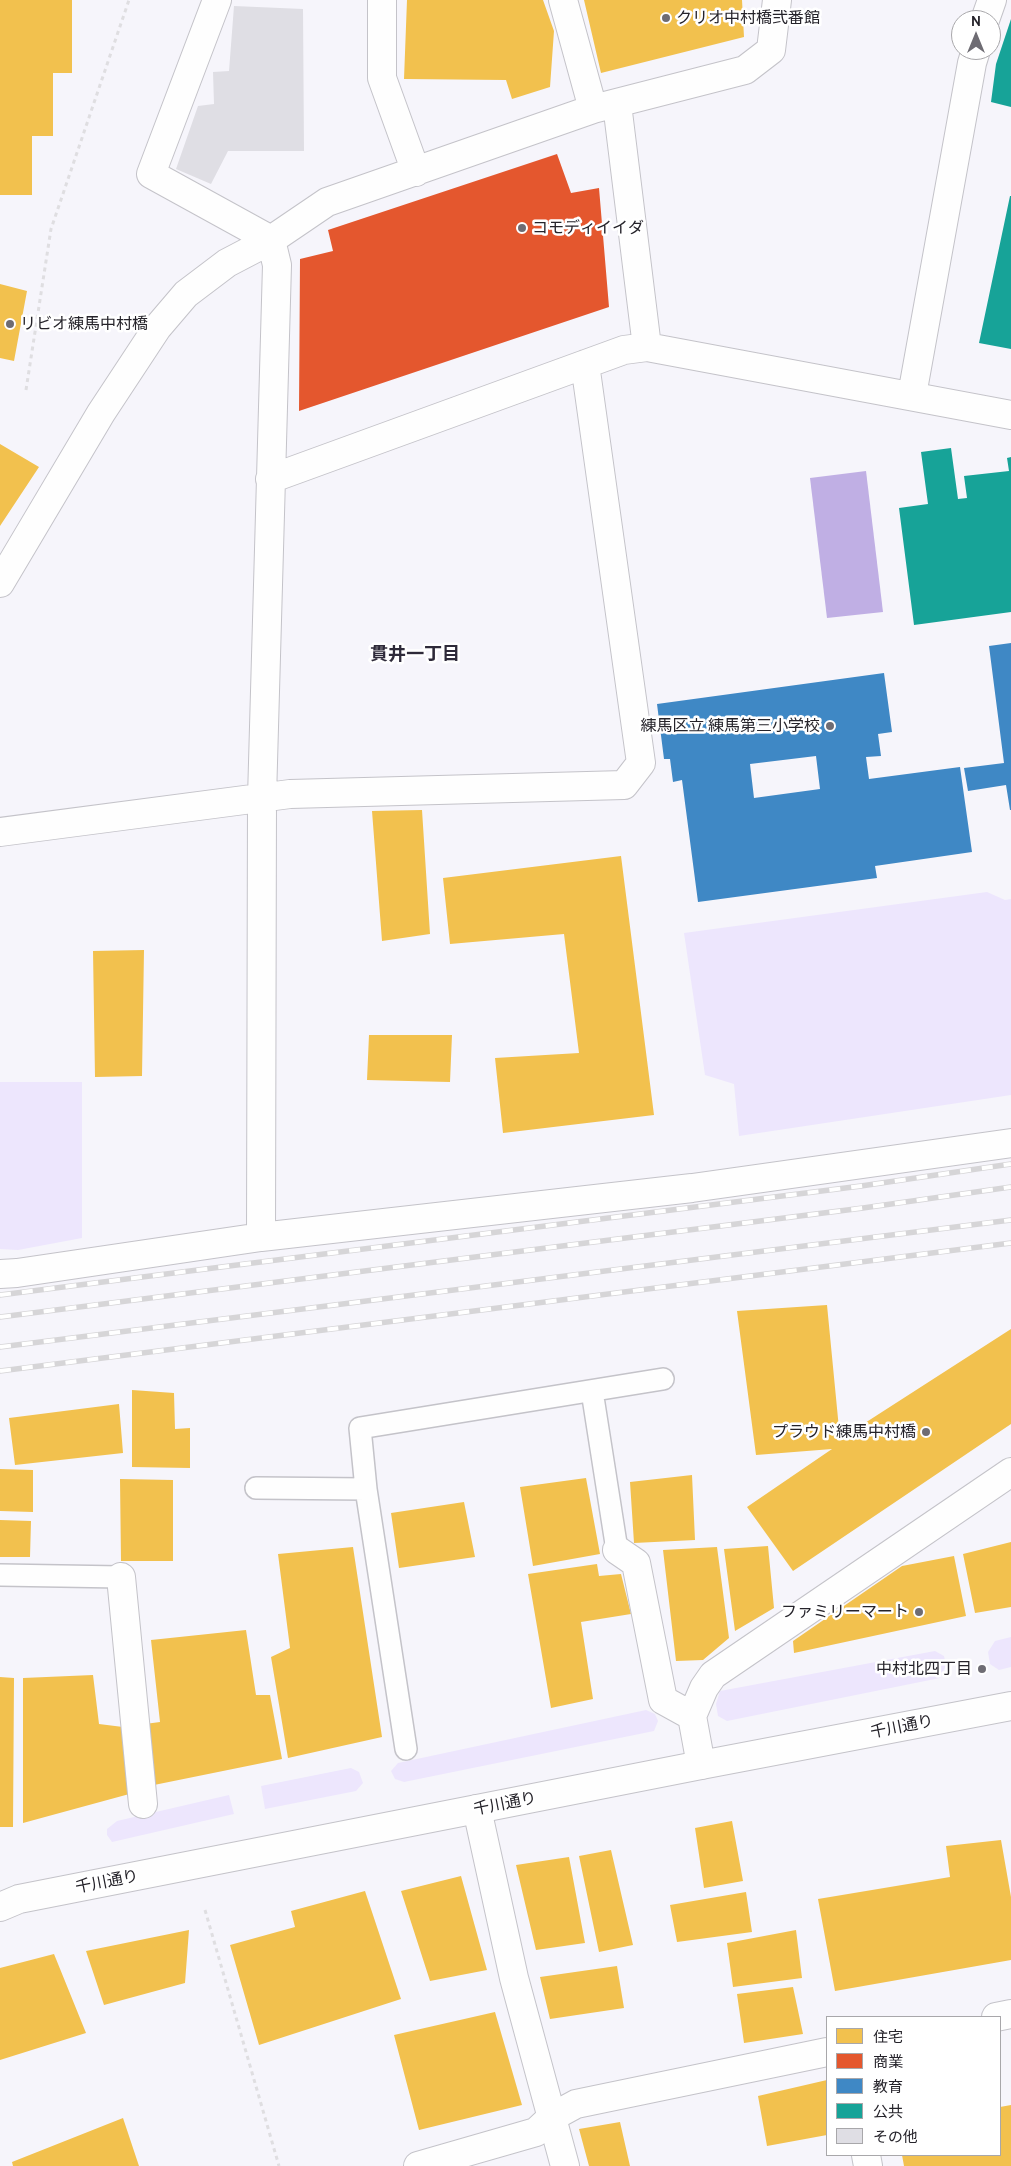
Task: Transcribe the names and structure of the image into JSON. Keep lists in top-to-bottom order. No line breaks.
{"streets":{"street":["千川通り"]},"districts":["貫井一丁目"],"places":["クリオ中村橋弐番館","コモディイイダ","リビオ練馬中村橋","練馬区立 練馬第三小学校","プラウド練馬中村橋","ファミリーマート","中村北四丁目"],"legend":["住宅","商業","教育","公共","その他"],"north":"top"}
